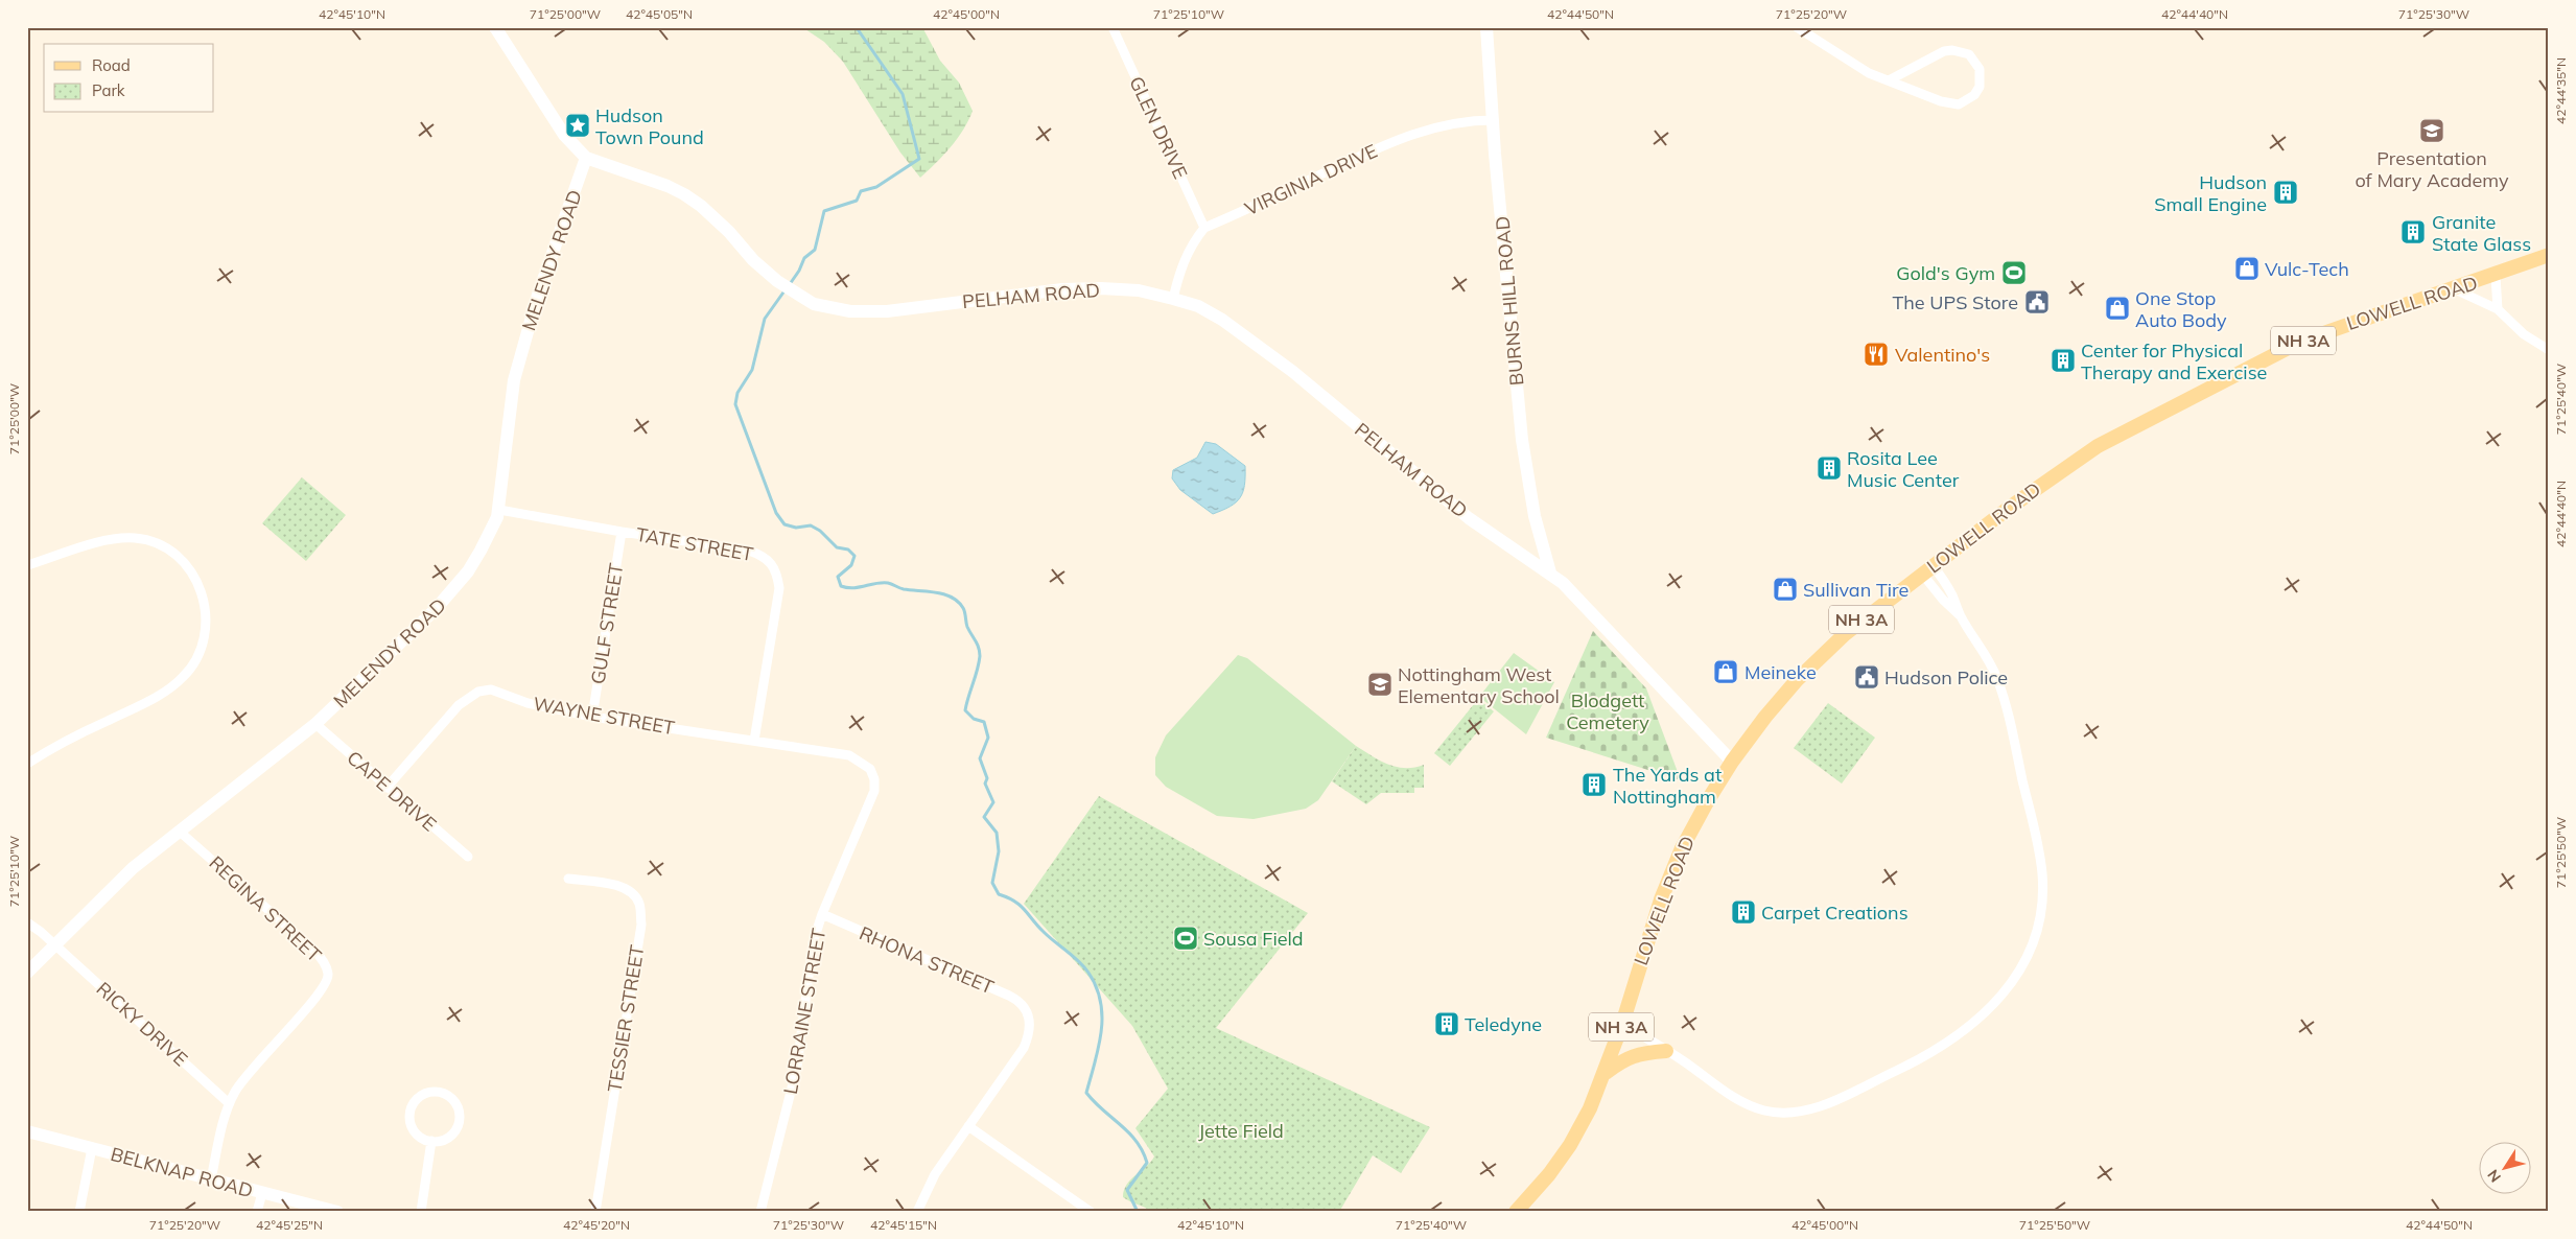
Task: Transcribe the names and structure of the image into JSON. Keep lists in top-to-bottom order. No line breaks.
{"streets":{"main road":["LOWELL ROAD","NH 3A"],"street":["GLEN DRIVE","VIRGINIA DRIVE","MELENDY ROAD","PELHAM ROAD","BURNS HILL ROAD","TATE STREET","GULF STREET","WAYNE STREET","CAPE DRIVE","REGINA STREET","RHONA STREET","LORRAINE STREET","TESSIER STREET","RICKY DRIVE","BELKNAP ROAD"]},"crossings":[["GLEN DRIVE","VIRGINIA DRIVE"],["VIRGINIA DRIVE","PELHAM ROAD"],["VIRGINIA DRIVE","BURNS HILL ROAD"],["MELENDY ROAD","PELHAM ROAD"],["MELENDY ROAD","TATE STREET"],["MELENDY ROAD","CAPE DRIVE"],["MELENDY ROAD","REGINA STREET"],["MELENDY ROAD","RICKY DRIVE"],["PELHAM ROAD","BURNS HILL ROAD"],["PELHAM ROAD","LOWELL ROAD"],["TATE STREET","GULF STREET"],["TATE STREET","WAYNE STREET"],["GULF STREET","WAYNE STREET"],["WAYNE STREET","CAPE DRIVE"],["WAYNE STREET","LORRAINE STREET"],["REGINA STREET","RICKY DRIVE"],["REGINA STREET","BELKNAP ROAD"],["RHONA STREET","LORRAINE STREET"]],"parks":["Blodgett Cemetery","Jette Field"],"places":{"place":["Hudson Town Pound"],"school or university":["Presentation of Mary Academy","Nottingham West Elementary School"],"building":["Hudson Small Engine","Granite State Glass","Center for Physical Therapy and Exercise","Rosita Lee Music Center","The Yards at Nottingham","Carpet Creations","Teledyne"],"shop":["Vulc-Tech","One Stop Auto Body","Sullivan Tire","Meineke"],"sports":["Gold's Gym","Sousa Field"],"public building":["The UPS Store","Hudson Police"],"restaurant":["Valentino's"]},"legend":["Road","Park"],"north":"bottom left","coordinates":["42°45'10\"N","71°25'00\"W","42°45'05\"N","42°45'00\"N","71°25'10\"W","42°44'50\"N","71°25'20\"W","42°44'40\"N","71°25'30\"W","42°44'35\"N","71°25'40\"W","71°25'50\"W","42°45'25\"N","42°45'20\"N","42°45'15\"N"]}
